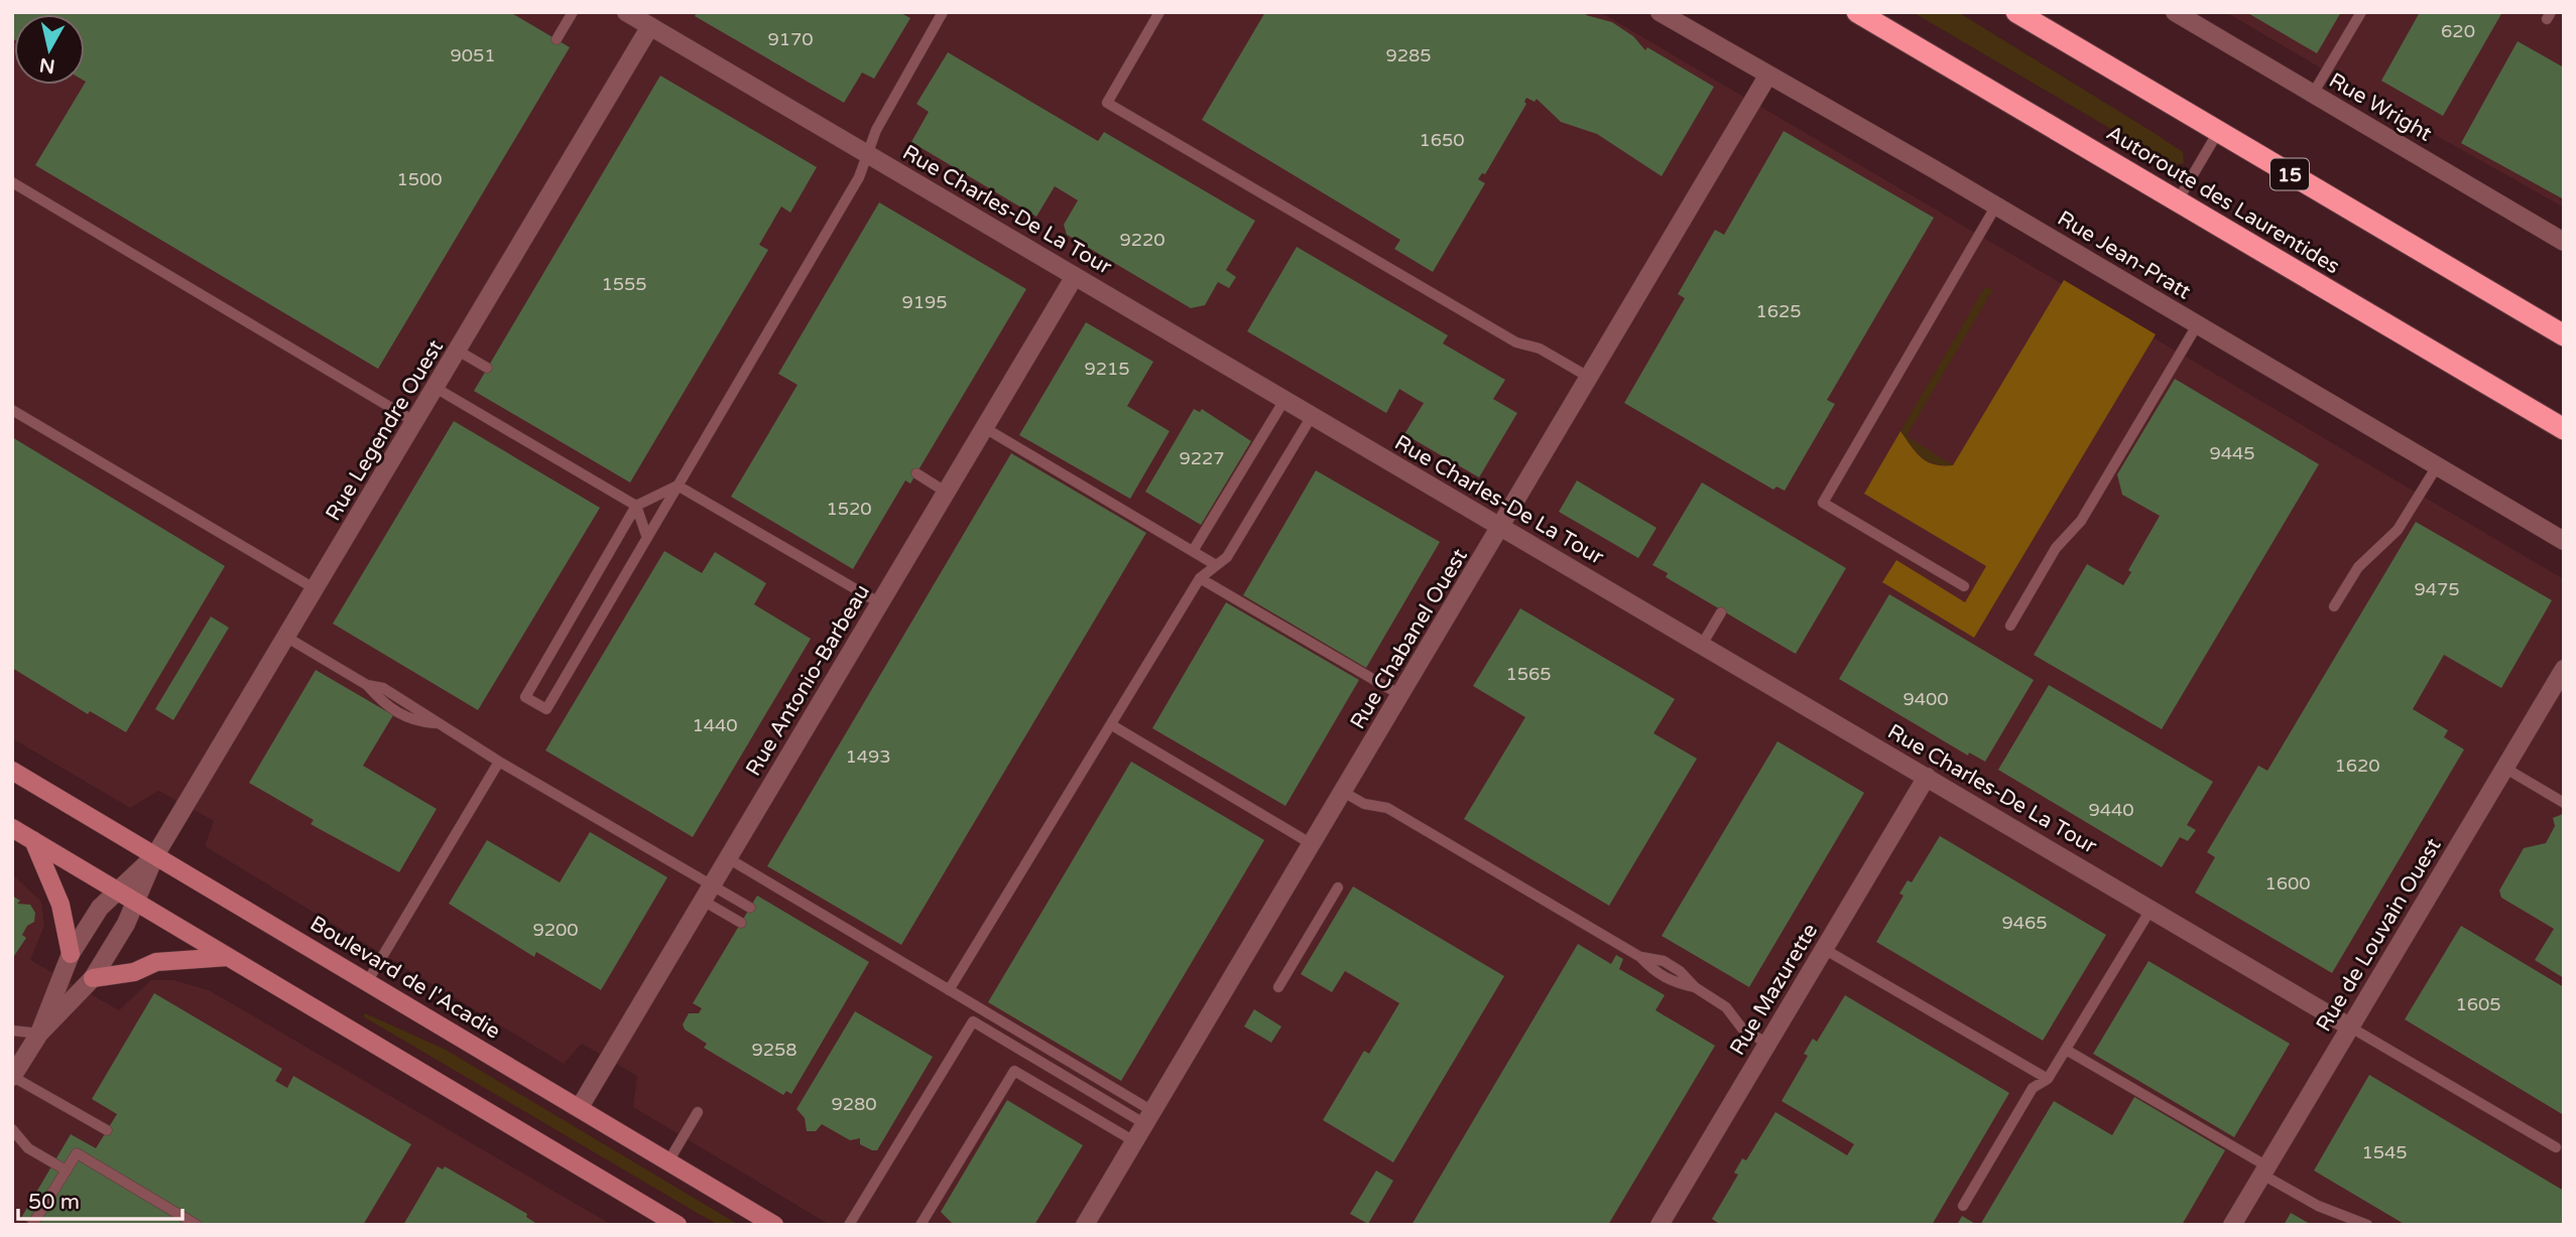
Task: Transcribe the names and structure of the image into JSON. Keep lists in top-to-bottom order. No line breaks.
{"streets":{"highway":["15","Autoroute des Laurentides"],"main road":["Boulevard de l'Acadie"],"street":["Rue Wright","Rue Charles-De La Tour","Rue Jean-Pratt","Rue Legendre Ouest","Rue Chabanel Ouest","Rue Antonio-Barbeau","Rue de Louvain Ouest","Rue Mazurette"]},"crossings":[["Rue Charles-De La Tour","Rue Legendre Ouest"],["Rue Charles-De La Tour","Rue Chabanel Ouest"],["Rue Charles-De La Tour","Rue Antonio-Barbeau"],["Rue Charles-De La Tour","Rue de Louvain Ouest"],["Rue Charles-De La Tour","Rue Mazurette"],["Rue Jean-Pratt","Rue Chabanel Ouest"],["Rue Legendre Ouest","Boulevard de l'Acadie"],["Rue Antonio-Barbeau","Boulevard de l'Acadie"]],"house_numbers":["620","9170","9051","9285","1650","1500","9220","1555","9195","1625","9215","9445","9227","1520","9475","1565","9400","1440","1493","1620","9440","1600","9465","9200","1605","9258","9280","1545"],"scale_bar":"50 m","north":"bottom"}
